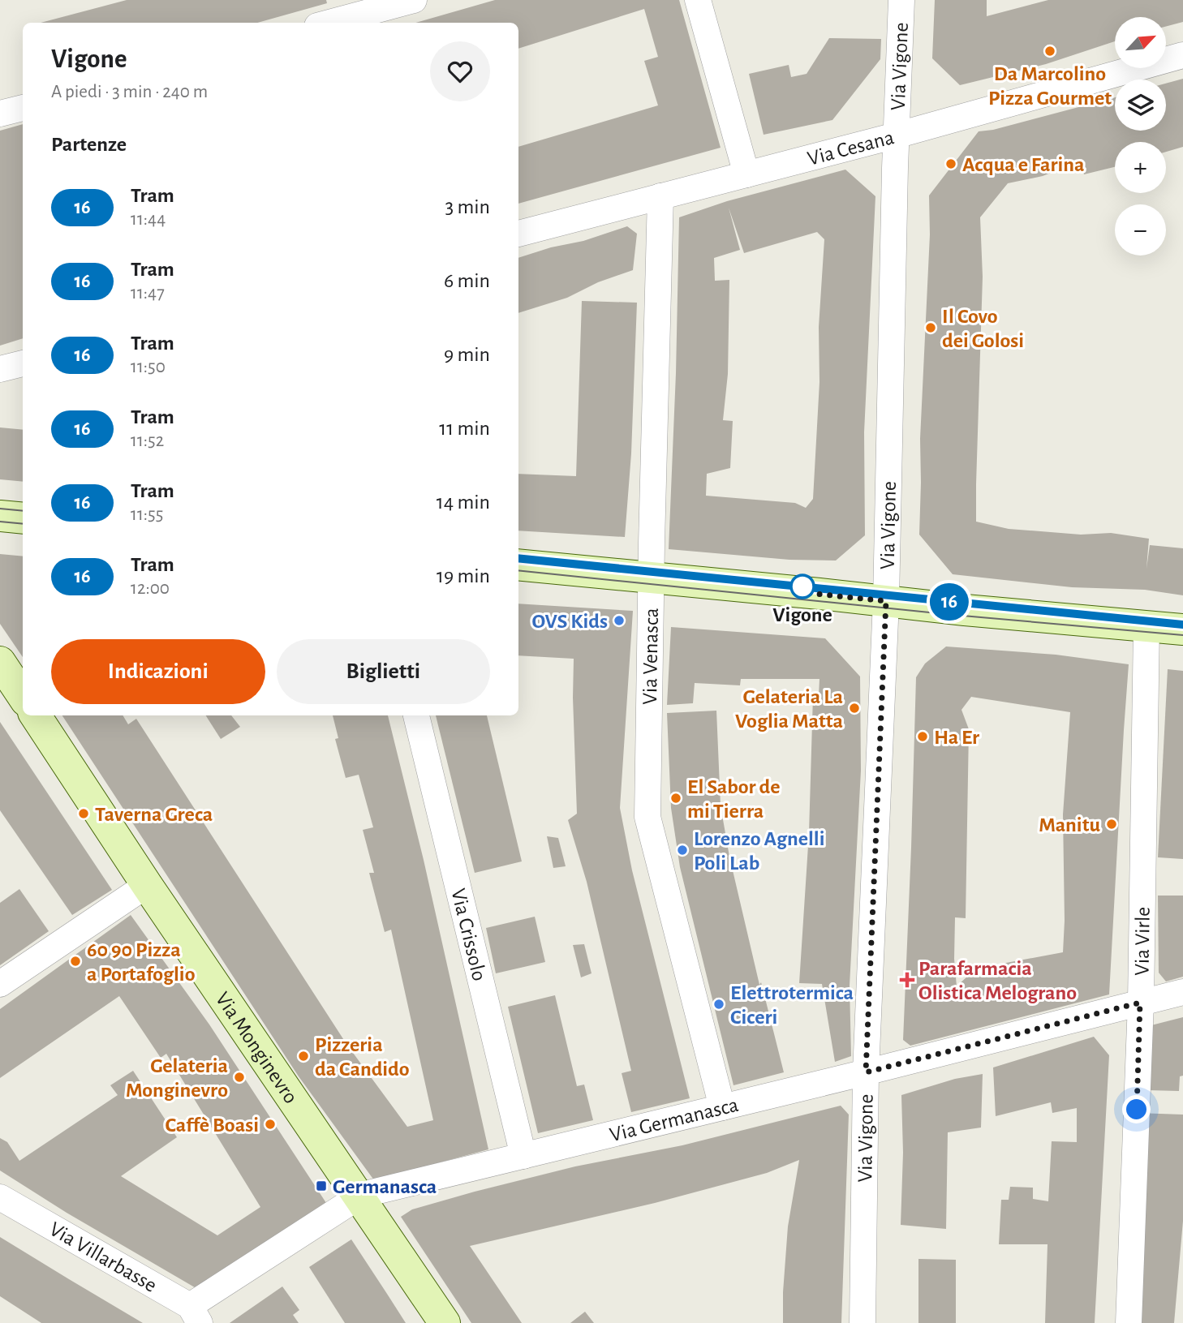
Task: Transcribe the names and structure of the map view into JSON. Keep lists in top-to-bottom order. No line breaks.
{"streets":{"street":["Via Vigone","Via Cesana","Via Venasca","Via Crissolo","Via Virle","Via Monginevro","Via Germanasca","Via Villarbasse"]},"crossings":[["Via Vigone","Via Cesana"],["Via Vigone","Via Germanasca"],["Via Cesana","Via Venasca"],["Via Venasca","Via Germanasca"],["Via Crissolo","Via Germanasca"],["Via Virle","Via Germanasca"],["Via Monginevro","Via Germanasca"],["Via Germanasca","Via Villarbasse"]],"places":{"other":["Da Marcolino Pizza Gourmet","Acqua e Farina","Il Covo dei Golosi","Vigone","OVS Kids","Gelateria La Voglia Matta","Ha Er","El Sabor de mi Tierra","Taverna Greca","Manitu","Lorenzo Agnelli Poli Lab","60 90 Pizza a Portafoglio","Elettrotermica Ciceri","Pizzeria da Candido","Gelateria Monginevro","Caffè Boasi"],"health":["Parafarmacia Olistica Melograno"],"transit":["Germanasca"]},"lines":["tram line 16"],"north":"top right","page":{"on_map":"16","map_buttons":["+","−"],"heading":[["Vigone","A piedi · 3 min · 240 m"],"Partenze"],"list":[{"mark":"16","name":"Tram","note":"11:44","value":"3 min"},{"mark":"16","name":"Tram","note":"11:47","value":"6 min"},{"mark":"16","name":"Tram","note":"11:50","value":"9 min"},{"mark":"16","name":"Tram","note":"11:52","value":"11 min"},{"mark":"16","name":"Tram","note":"11:55","value":"14 min"},{"mark":"16","name":"Tram","note":"12:00","value":"19 min"}],"buttons":["Indicazioni","Biglietti"]}}
